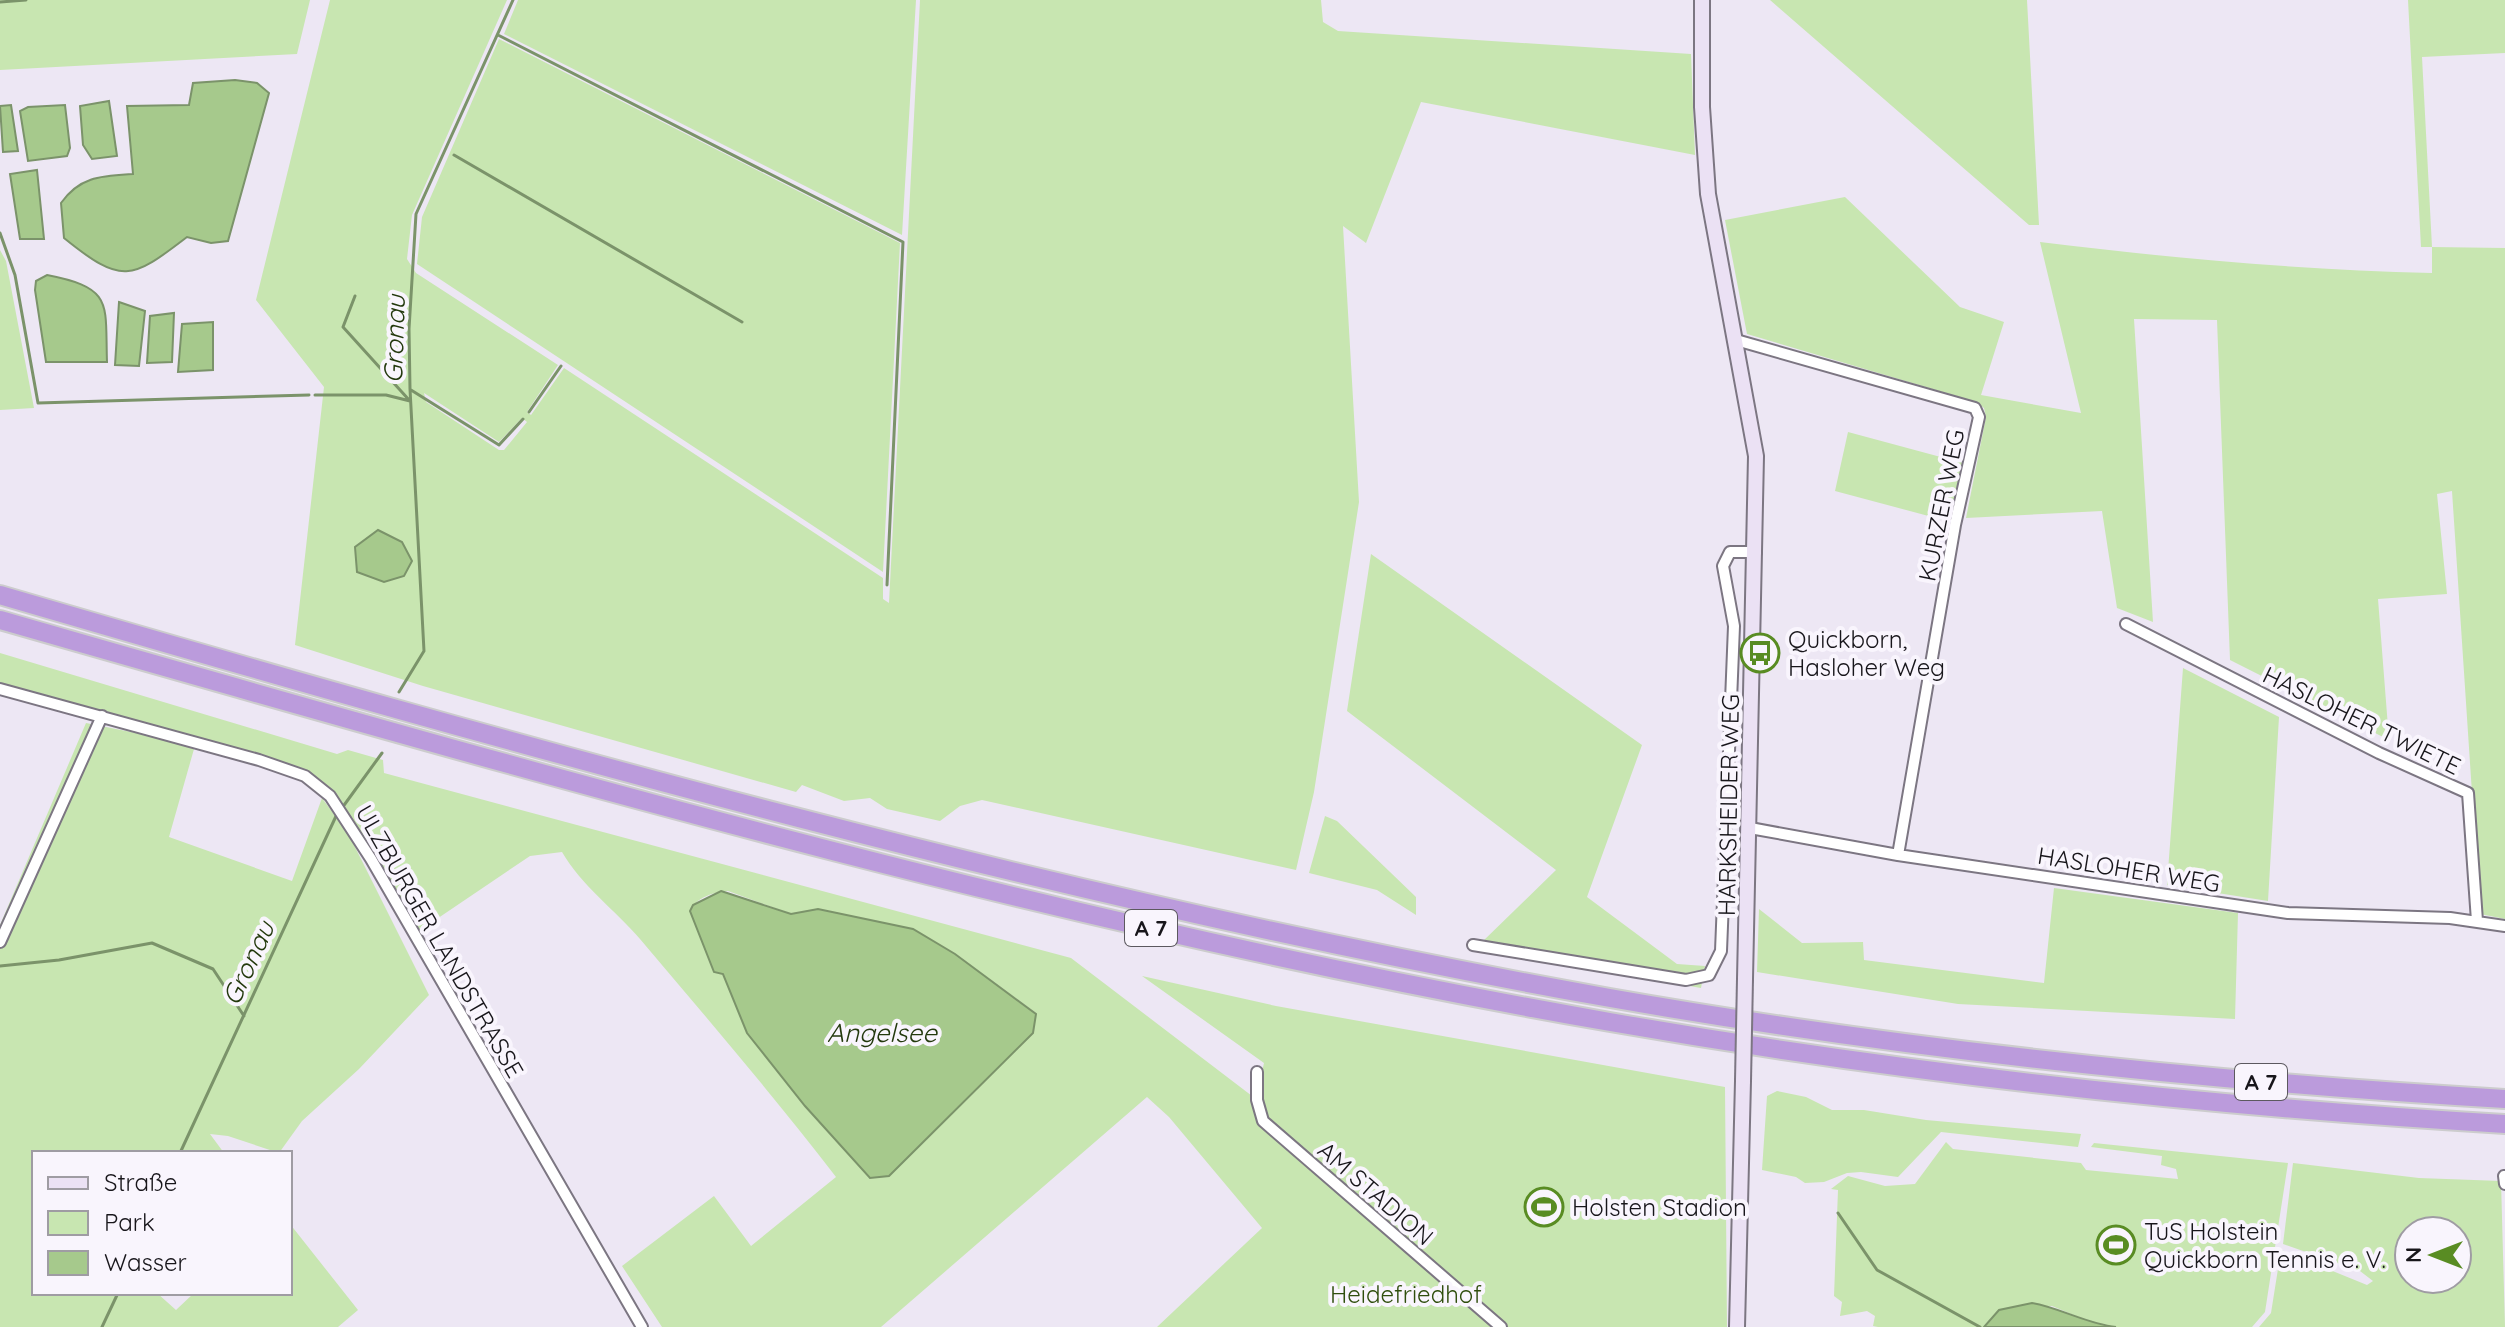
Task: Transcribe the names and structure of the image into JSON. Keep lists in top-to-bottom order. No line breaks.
{"streets":{"highway":["A 7"],"main road":["HARKSHEIDER WEG"],"street":["KURZER WEG","HASLOHER TWIETE","HASLOHER WEG","ULZBURGER LANDSTRASSE","AM STADION"]},"crossings":[["KURZER WEG","HARKSHEIDER WEG"],["KURZER WEG","HASLOHER WEG"],["HASLOHER TWIETE","HASLOHER WEG"],["HARKSHEIDER WEG","HASLOHER WEG"]],"water":["Gronau","Angelsee"],"parks":["Heidefriedhof"],"places":{"bus stop":["Quickborn, Hasloher Weg"],"sports":["Holsten Stadion","TuS Holstein Quickborn Tennis e. V."]},"legend":["Straße","Park","Wasser"],"north":"left"}
